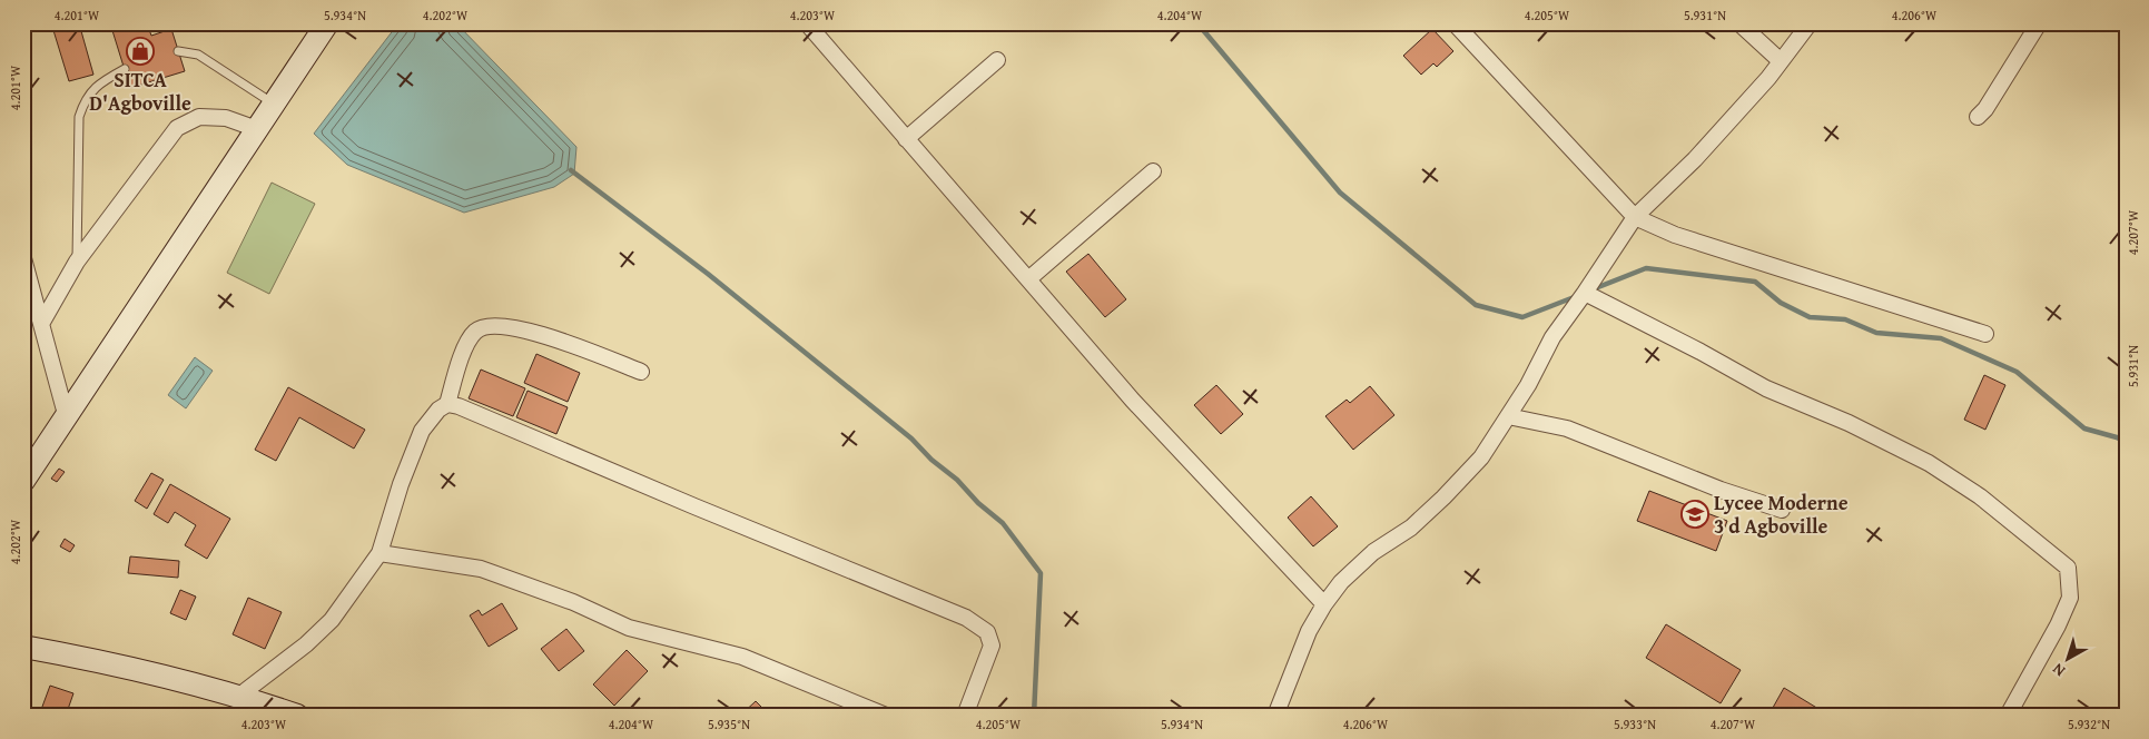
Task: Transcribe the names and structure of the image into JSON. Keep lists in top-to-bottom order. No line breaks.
{"places":{"shop":["SITCA D'Agboville"],"school or university":["Lycee Moderne 3 d Agboville"]},"north":"bottom left","coordinates":["4.201°W","5.934°N","4.202°W","4.203°W","4.204°W","4.205°W","5.931°N","4.206°W","4.207°W","5.935°N","5.933°N","5.932°N"]}
